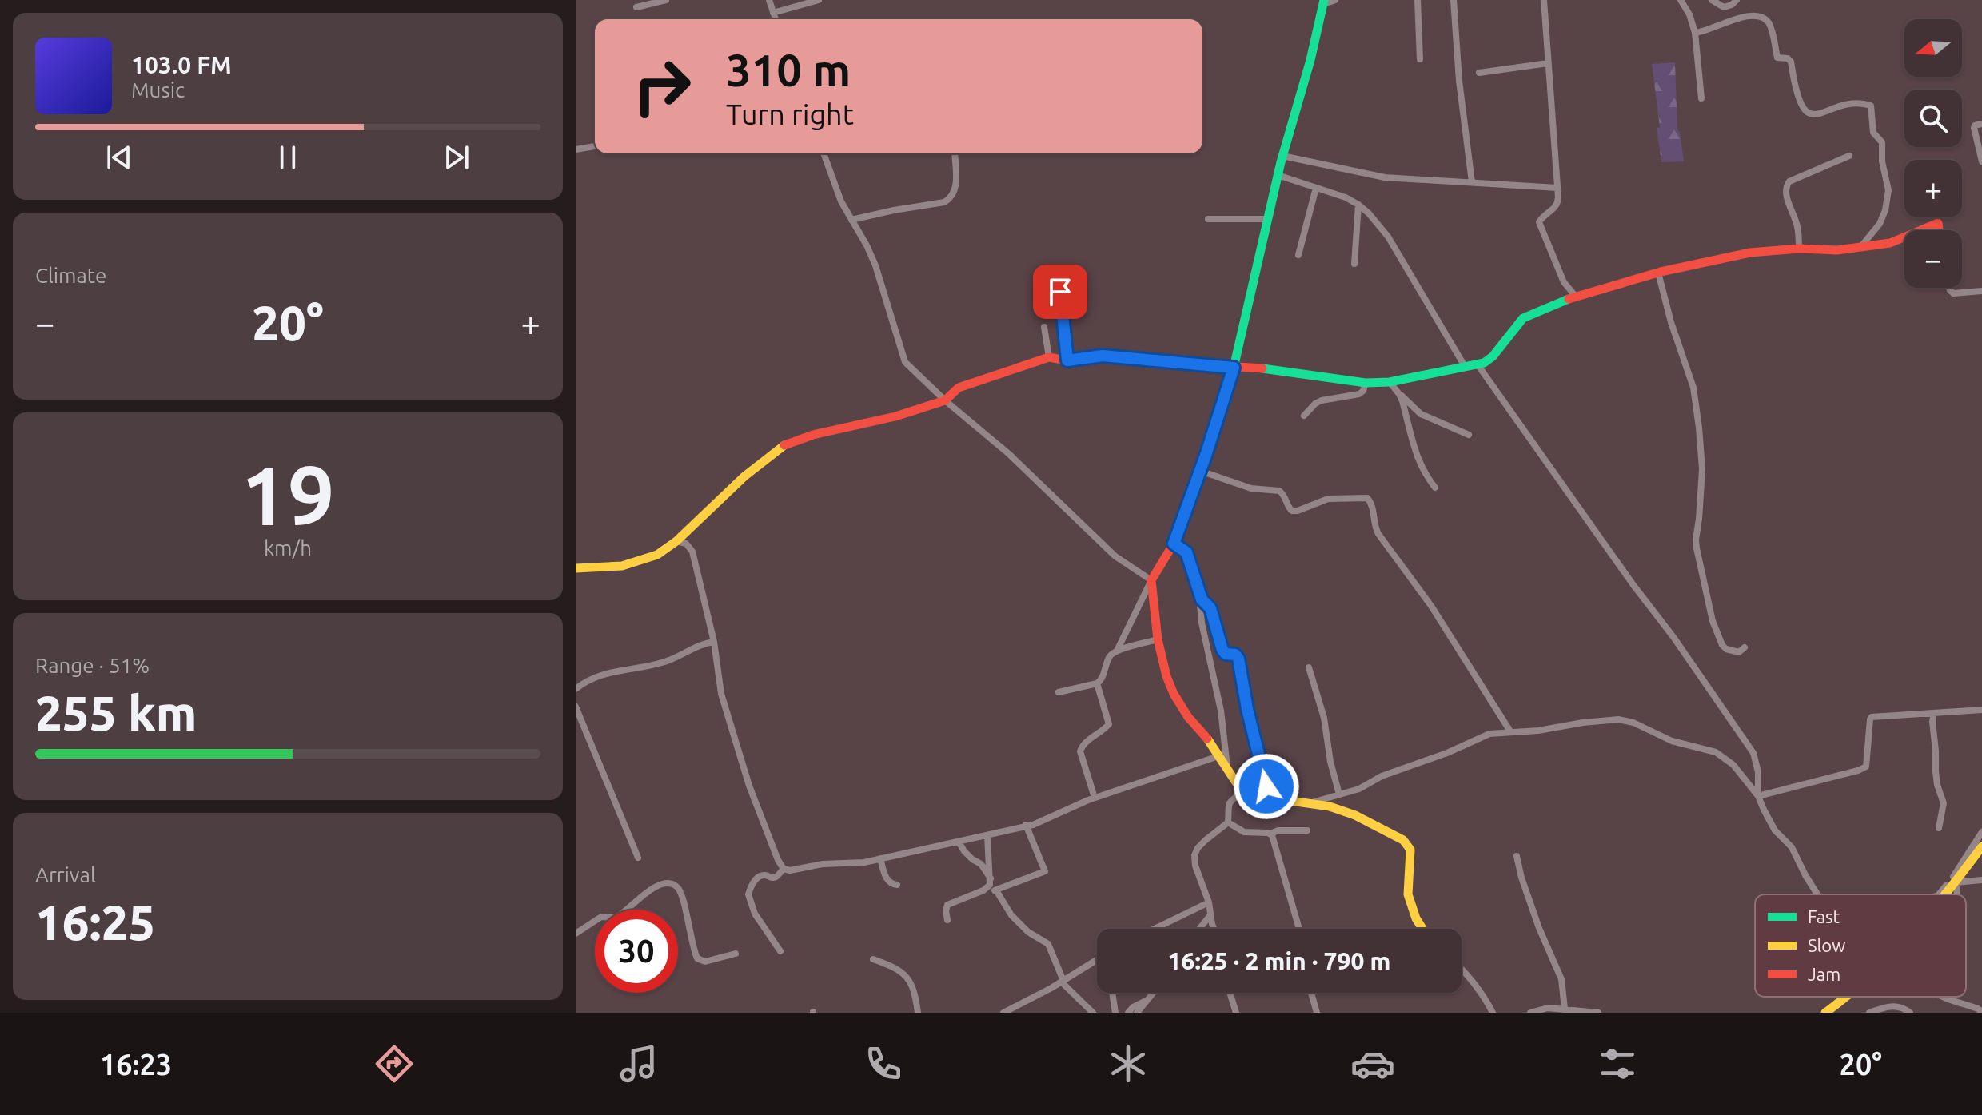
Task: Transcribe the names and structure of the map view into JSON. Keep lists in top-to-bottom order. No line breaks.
{"legend":["Fast","Slow","Jam"],"north":"left","page":{"map_buttons":["+","−"],"turn":["310 m","Turn right"],"song":["103.0 FM","Music"],"tile":["Climate",["19","km/h"],["Range · 51%","255 km"],["Arrival","16:25"]],"heat":["−","20°","+"],"limit":"30","trip":"16:25 · 2 min · 790 m","tabs":["16:23","20°"]}}
